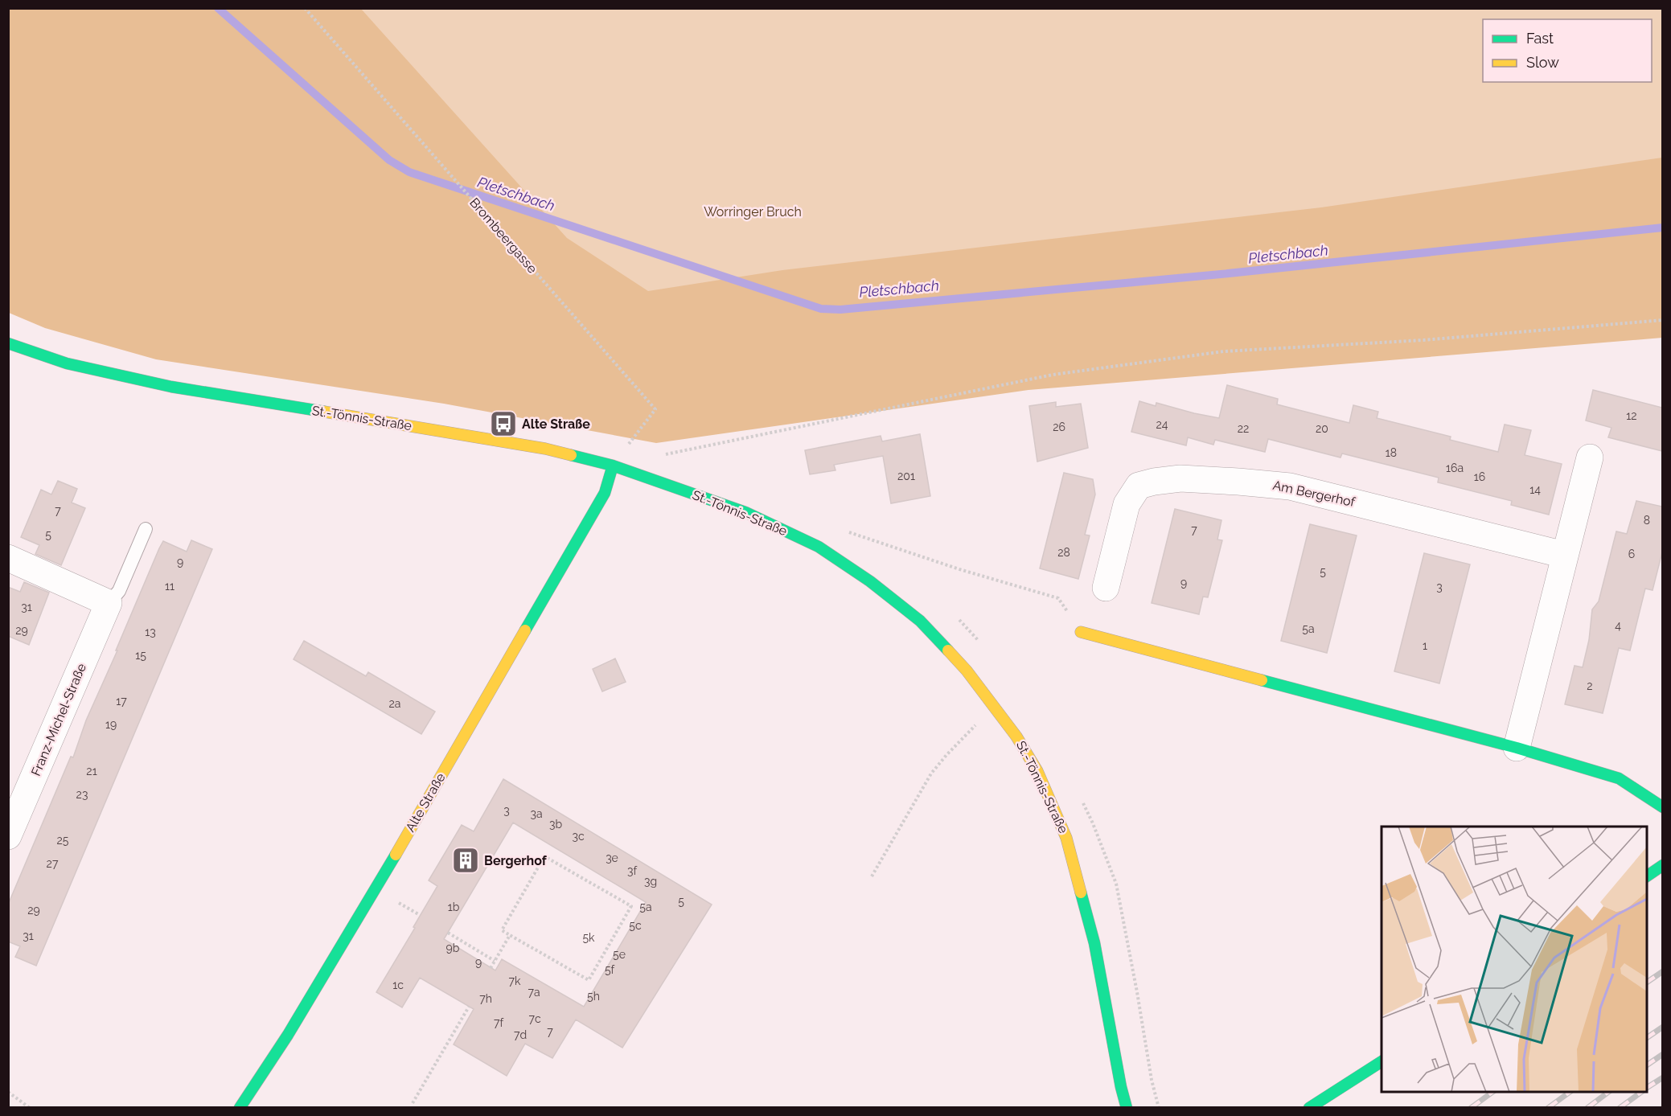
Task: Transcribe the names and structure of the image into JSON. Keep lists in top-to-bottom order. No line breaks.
{"streets":{"main road":["St.-Tönnis-Straße","Alte Straße"],"street":["Am Bergerhof","Franz-Michel-Straße"],"path":["Brombeergasse"]},"crossings":[["Brombeergasse","St.-Tönnis-Straße"],["Brombeergasse","Alte Straße"],["St.-Tönnis-Straße","Alte Straße"]],"water":["Pletschbach"],"parks":["Worringer Bruch"],"places":{"bus stop":["Alte Straße"],"building":["Bergerhof"]},"house_numbers":["12","24","26","22","20","18","16a","201","16","14","7","8","7","5","28","6","9","5","9","11","3","31","4","5a","29","13","1","15","2","17","2a","19","21","23","3","3a","3b","3c","25","3e","27","3f","3g","5","1b","5a","29","5c","31","5k","9b","5e","9","5f","7k","1c","7a","5h","7h","7c","7f","7","7d"],"legend":["Fast","Slow"]}
